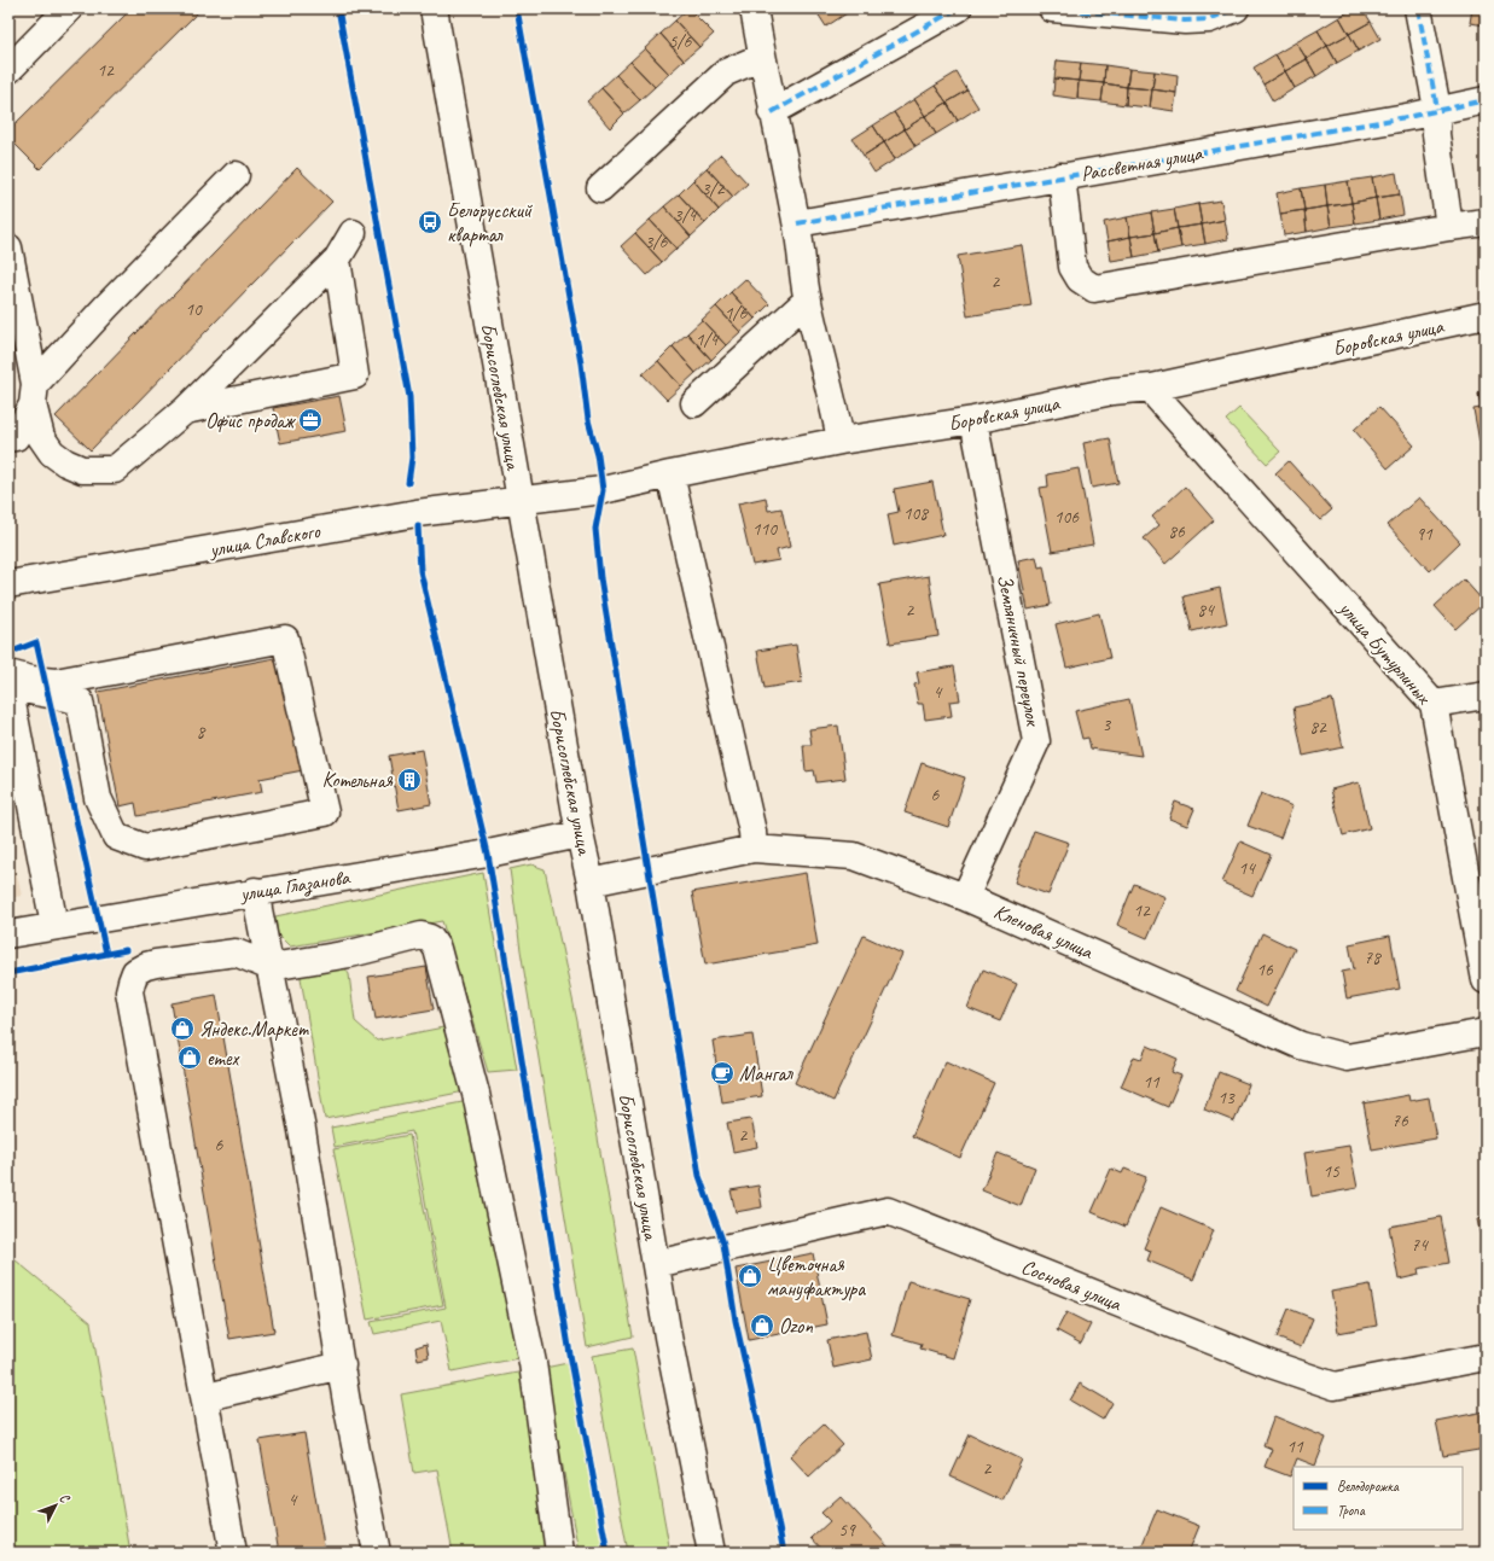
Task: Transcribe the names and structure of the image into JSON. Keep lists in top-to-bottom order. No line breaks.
{"streets":{"street":["Рассветная улица","Боровская улица","Борисоглебская улица","улица Славского","Земляничный переулок","улица Бутурлиных","улица Глазанова","Кленовая улица","Сосновая улица"]},"crossings":[["Боровская улица","Борисоглебская улица"],["Боровская улица","улица Славского"],["Боровская улица","Земляничный переулок"],["Боровская улица","улица Бутурлиных"],["Борисоглебская улица","улица Славского"],["Борисоглебская улица","улица Глазанова"],["Борисоглебская улица","Кленовая улица"],["Борисоглебская улица","Сосновая улица"],["Земляничный переулок","Кленовая улица"]],"places":{"bus stop":["Белорусский квартал"],"office":["Офис продаж"],"building":["Котельная"],"shop":["Яндекс.Маркет","emex","Цветочная мануфактура","Ozon"],"cafe":["Мангал"]},"house_numbers":["5/6","12","3/2","3/4","3/6","2","10","1/6","1/4","108","106","110","86","91","2","84","4","3","82","8","6","14","12","78","16","11","13","76","2","6","15","74","11","2","4","59"],"legend":["Велодорожка","Тропа"],"north":"top right"}
